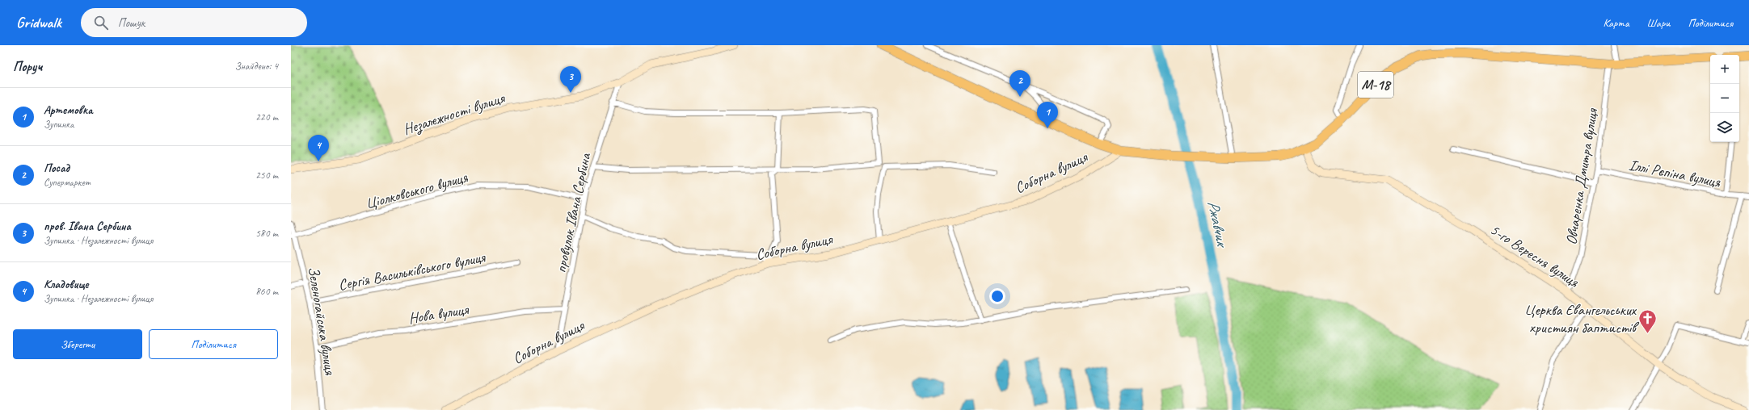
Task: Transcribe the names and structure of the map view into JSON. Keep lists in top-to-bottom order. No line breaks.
{"streets":{"highway":["М-18"],"street":["Незалежності вулиця","Соборна вулиця","Іллі Рєпіна вулиця","Овчаренка Дмитра вулиця","Ціолковського вулиця","провулок Івана Сербина","5-го Вересня вулиця","Сергія Васильківського вулиця","Нова вулиця","Зеленогайська вулиця"]},"crossings":[["М-18","Соборна вулиця"],["М-18","Овчаренка Дмитра вулиця"],["М-18","5-го Вересня вулиця"],["Незалежності вулиця","провулок Івана Сербина"],["Соборна вулиця","провулок Івана Сербина"],["Іллі Рєпіна вулиця","Овчаренка Дмитра вулиця"],["Овчаренка Дмитра вулиця","5-го Вересня вулиця"],["Ціолковського вулиця","провулок Івана Сербина"],["Ціолковського вулиця","Зеленогайська вулиця"],["провулок Івана Сербина","Нова вулиця"],["Сергія Васильківського вулиця","Зеленогайська вулиця"],["Нова вулиця","Зеленогайська вулиця"]],"water":["Ржавчик"],"places":{"church":["Церква Євангельських християн баптистів"]},"page":{"header":"Gridwalk","search":"Пошук","nav":["Карта","Шари","Поділитися"],"heading":["Поруч","Знайдено: 4"],"map_buttons":["+","−"],"pins":["3","2","1","4"],"list":[{"mark":"1","name":"Артемовка","note":"Зупинка","value":"220 m"},{"mark":"2","name":"Посад","note":"Супермаркет","value":"250 m"},{"mark":"3","name":"пров. Івана Сербина","note":"Зупинка · Незалежності вулиця","value":"580 m"},{"mark":"4","name":"Кладовище","note":"Зупинка · Незалежності вулиця","value":"860 m"}],"buttons":["Зберегти","Поділитися"]}}
